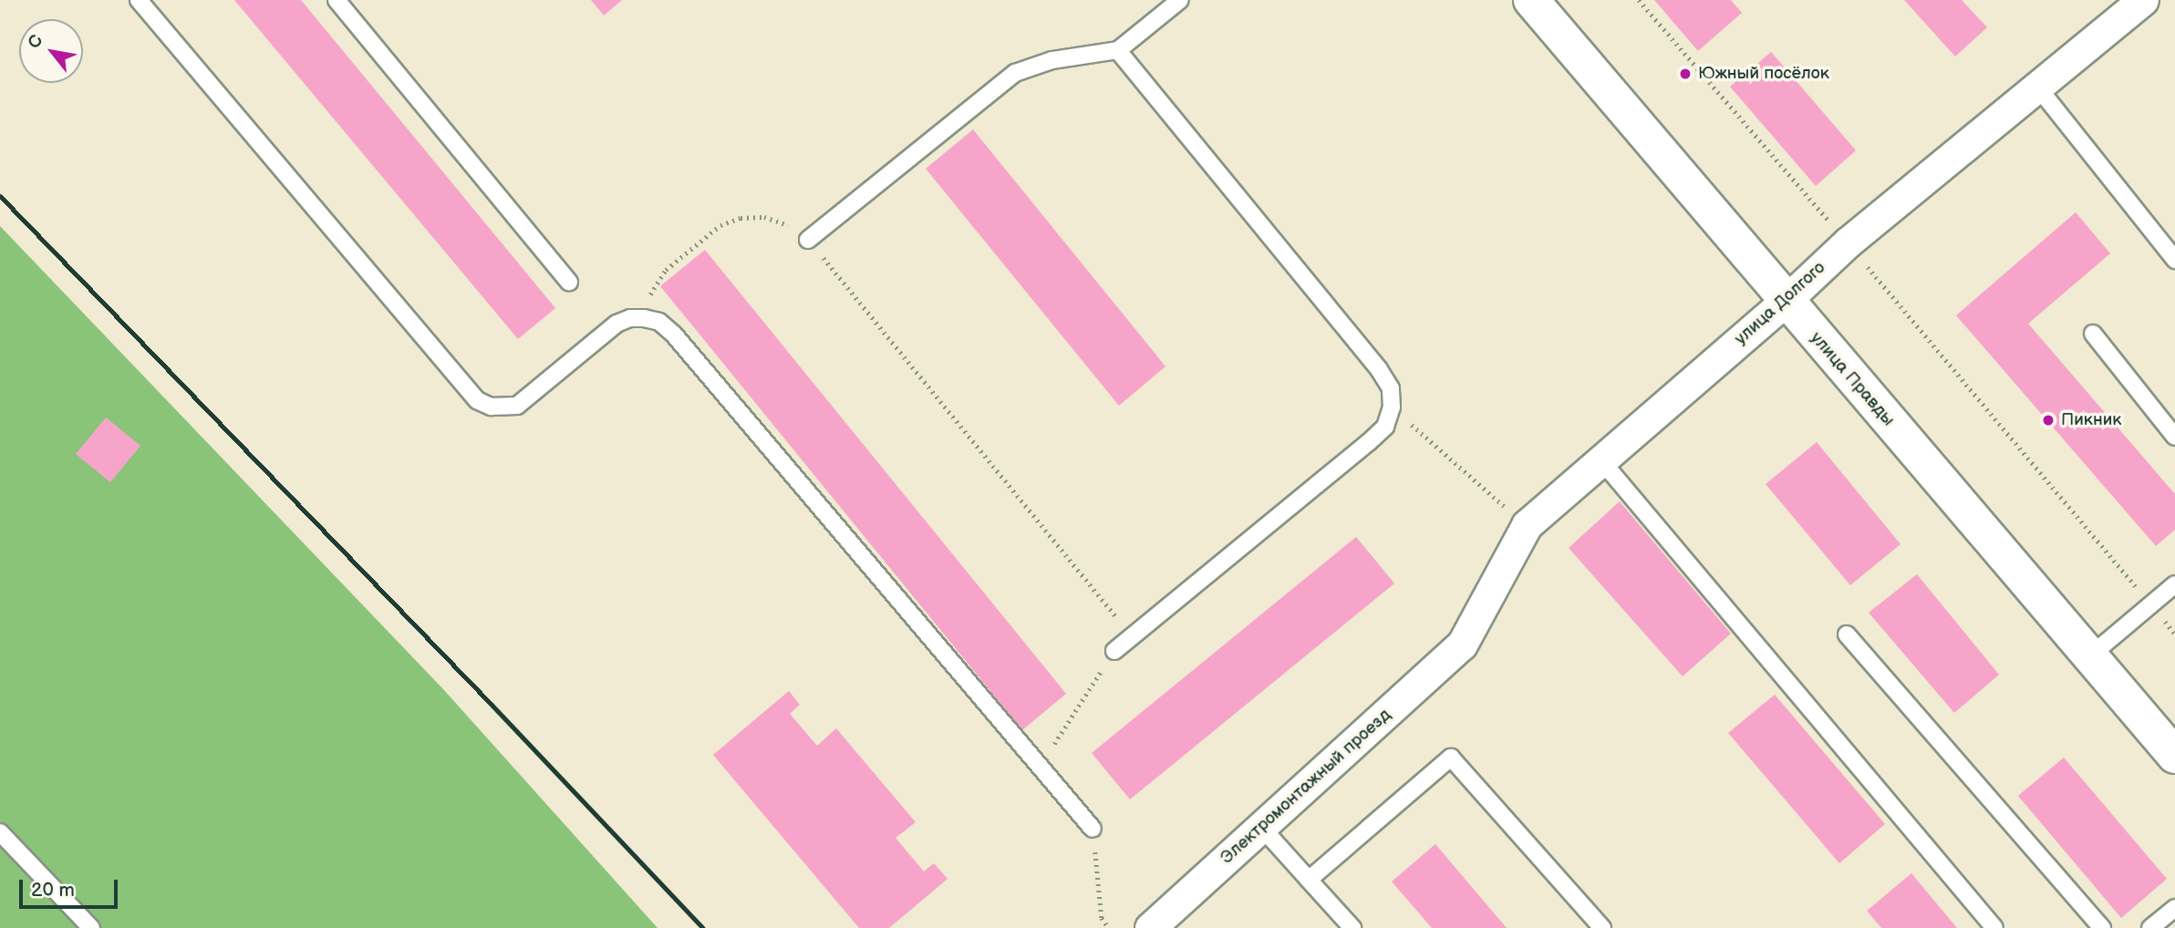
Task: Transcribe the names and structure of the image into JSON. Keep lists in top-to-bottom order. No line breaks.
{"streets":{"street":["улица Долгого","улица Правды","Электромонтажный проезд"]},"crossings":[["улица Долгого","улица Правды"],["улица Долгого","Электромонтажный проезд"]],"places":["Южный посёлок","Пикник"],"scale_bar":"20 m","north":"top left"}
